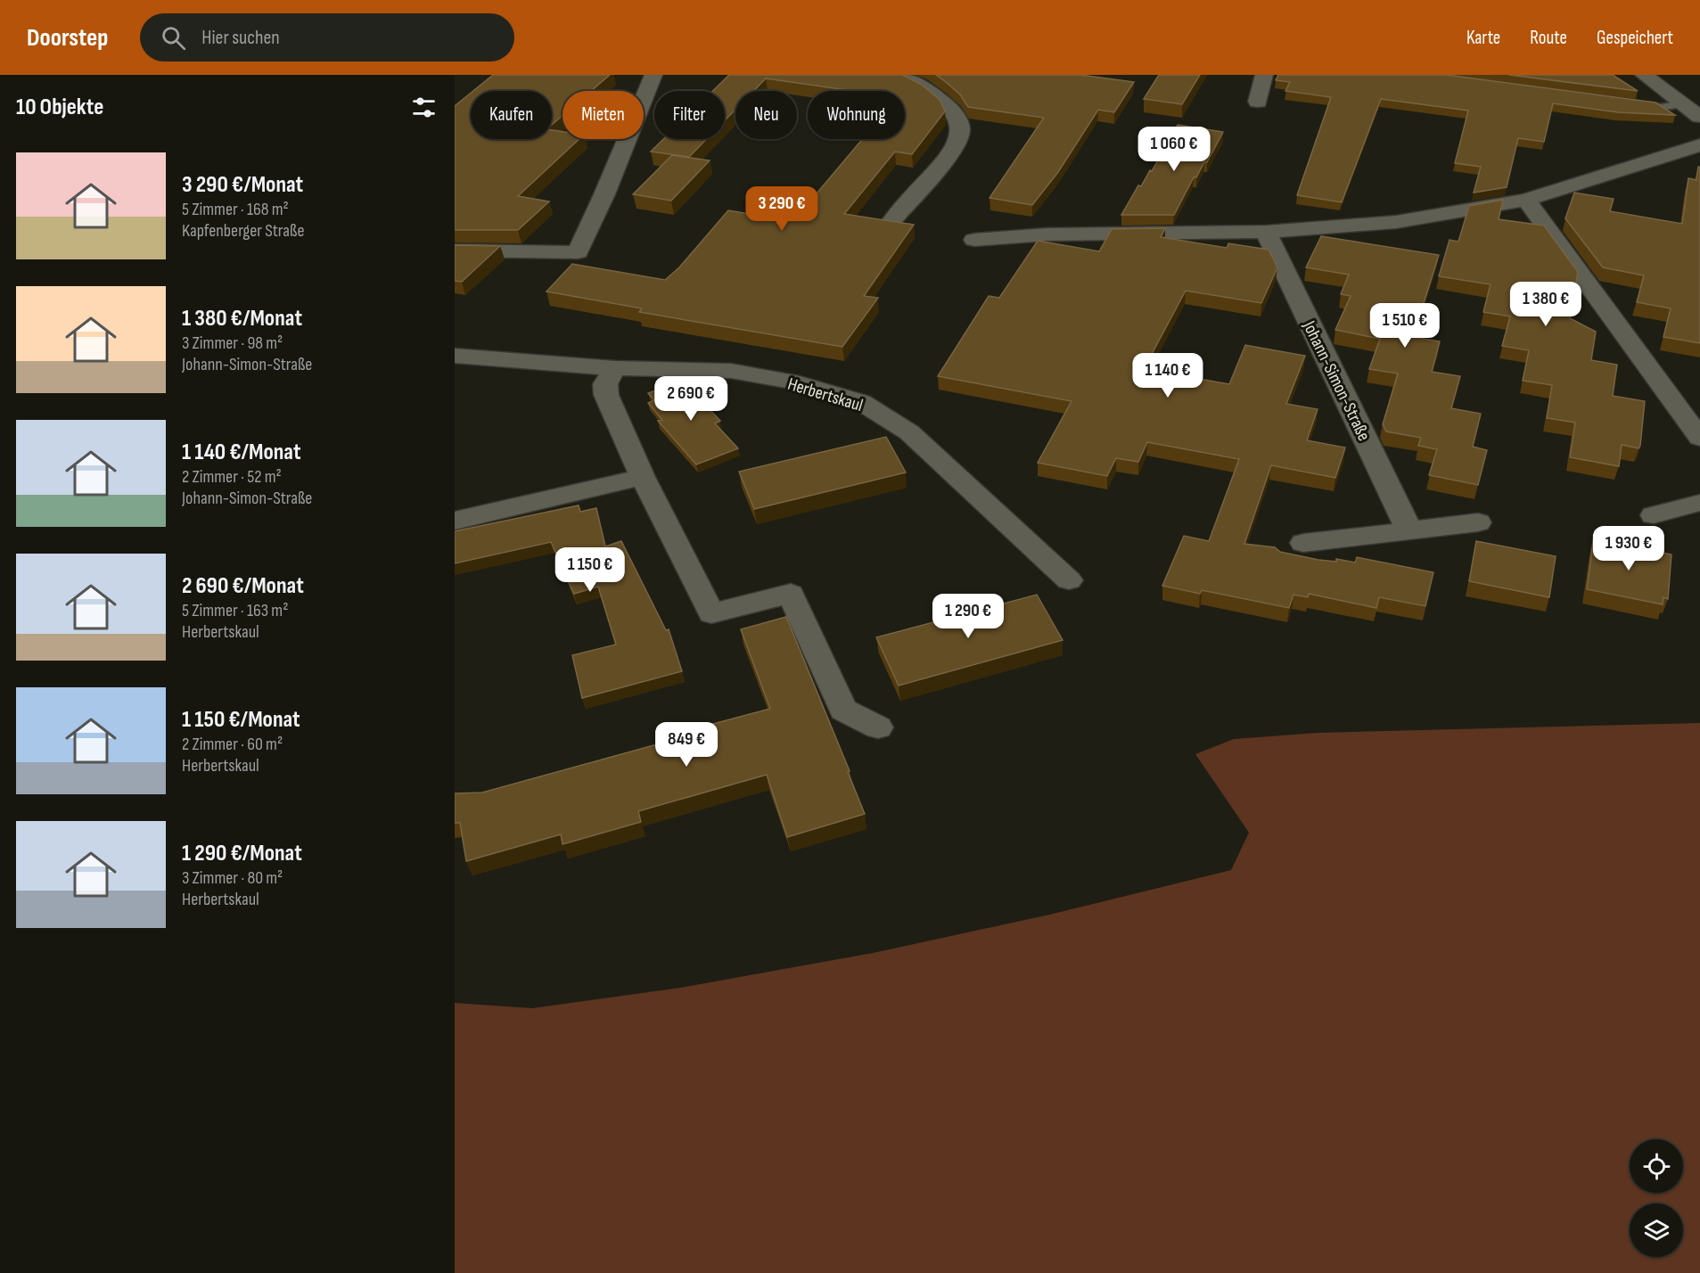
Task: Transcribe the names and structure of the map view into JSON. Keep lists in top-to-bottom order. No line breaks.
{"streets":{"street":["Johann-Simon-Straße","Herbertskaul"]},"page":{"header":"Doorstep","search":"Hier suchen","nav":["Karte","Route","Gespeichert"],"heading":"10 Objekte","chip":["Kaufen","Mieten","Filter","Neu","Wohnung"],"price":["1 060 €","3 290 €","1 380 €","1 510 €","1 140 €","2 690 €","1 930 €","1 150 €","1 290 €","849 €"],"list":[{"name":"3 290 €/Monat","note":"5 Zimmer · 168 m² · Kapfenberger Straße"},{"name":"1 380 €/Monat","note":"3 Zimmer · 98 m² · Johann-Simon-Straße"},{"name":"1 140 €/Monat","note":"2 Zimmer · 52 m² · Johann-Simon-Straße"},{"name":"2 690 €/Monat","note":"5 Zimmer · 163 m² · Herbertskaul"},{"name":"1 150 €/Monat","note":"2 Zimmer · 60 m² · Herbertskaul"},{"name":"1 290 €/Monat","note":"3 Zimmer · 80 m² · Herbertskaul"}]}}
